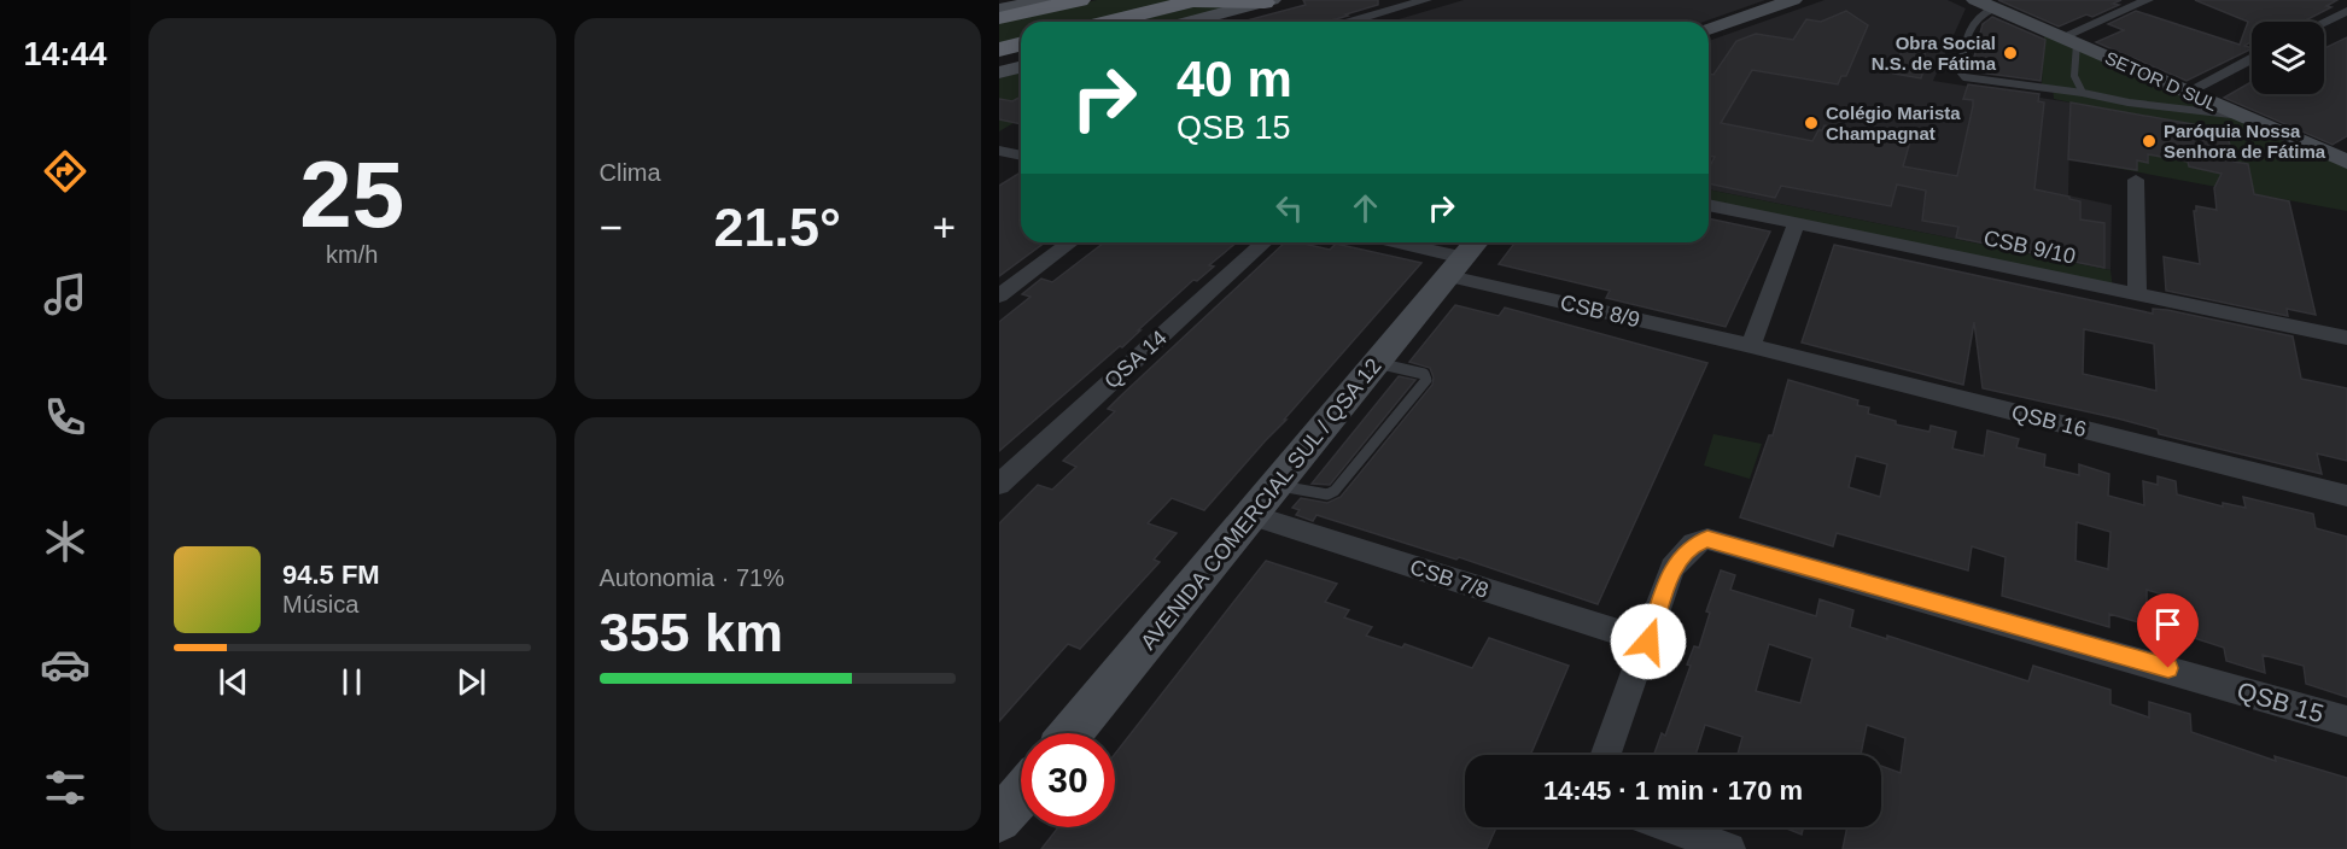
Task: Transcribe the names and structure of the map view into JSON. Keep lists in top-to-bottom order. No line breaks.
{"streets":{"main road":["SETOR D SUL","AVENIDA COMERCIAL SUL / QSA 12"],"street":["CSB 9/10","CSB 8/9","QSA 14","QSB 16","CSB 7/8","QSB 15"]},"crossings":[["CSB 8/9","QSB 16"],["CSB 8/9","AVENIDA COMERCIAL SUL / QSA 12"],["AVENIDA COMERCIAL SUL / QSA 12","CSB 7/8"],["CSB 7/8","QSB 15"]],"places":["Obra Social N.S. de Fátima","Colégio Marista Champagnat","Paróquia Nossa Senhora de Fátima"],"page":{"tabs":"14:44","tile":[["25","km/h"],"Clima",["Autonomia · 71%","355 km"]],"turn":["40 m","QSB 15"],"heat":["−","21.5°","+"],"song":["94.5 FM","Música"],"limit":"30","trip":"14:45 · 1 min · 170 m"}}
